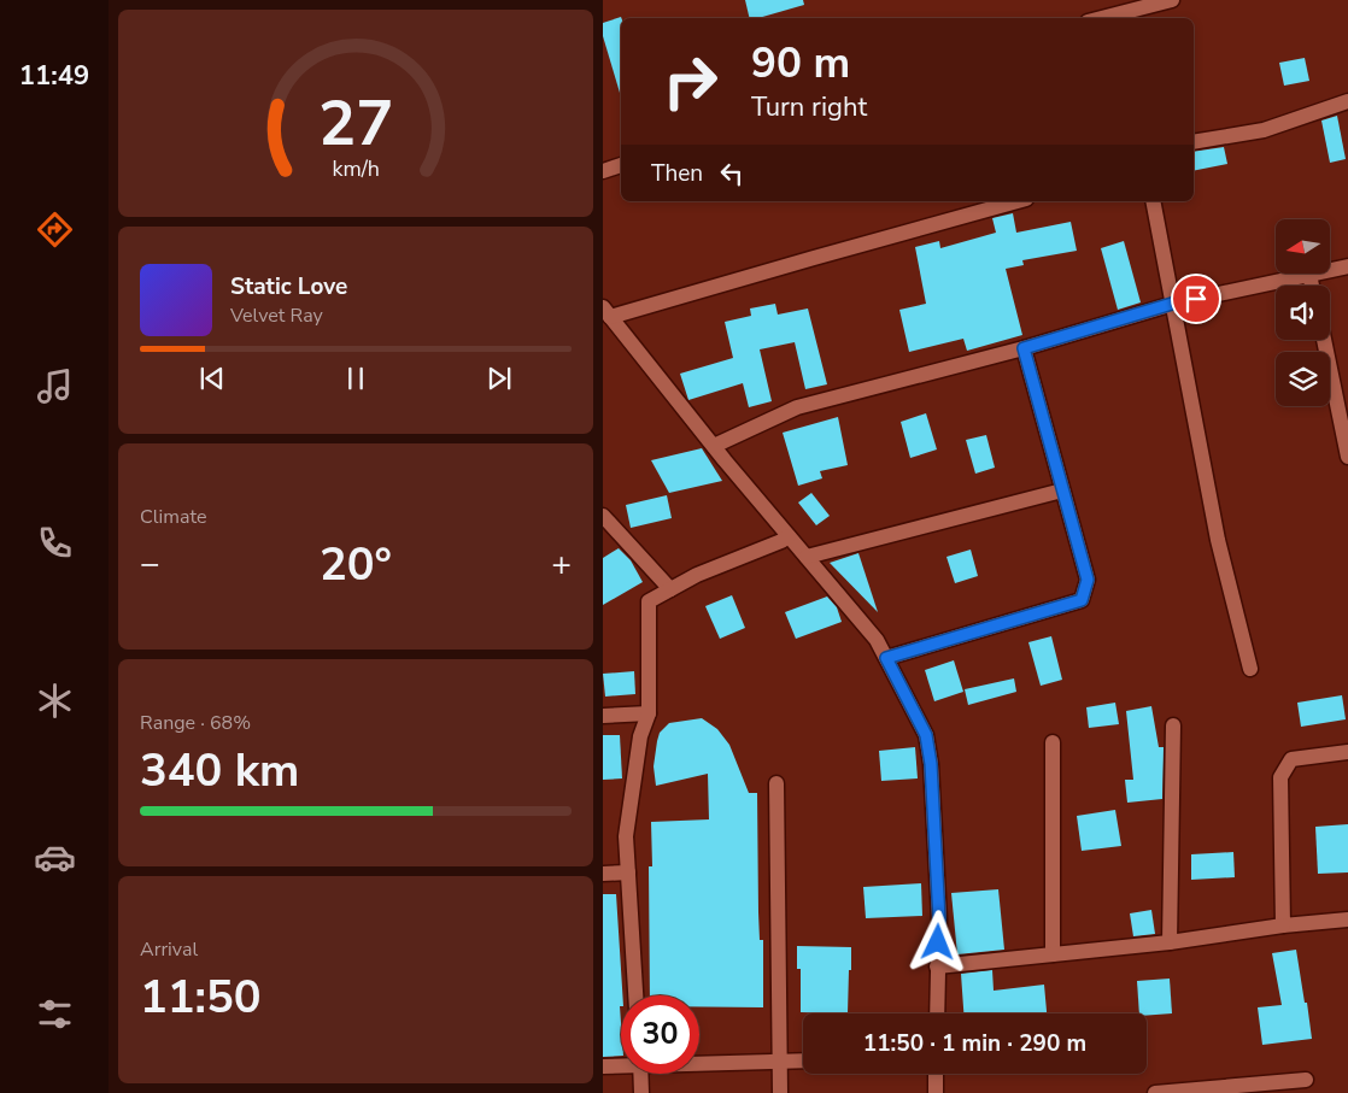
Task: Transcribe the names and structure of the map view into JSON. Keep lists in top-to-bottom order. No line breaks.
{"north":"left","page":{"tabs":"11:49","turn":["90 m","Turn right"],"then":"Then","song":["Static Love","Velvet Ray"],"tile":["Climate",["Range · 68%","340 km"],["Arrival","11:50"]],"heat":["−","20°","+"],"limit":"30","trip":"11:50 · 1 min · 290 m","gauge":["27","km/h"]}}
